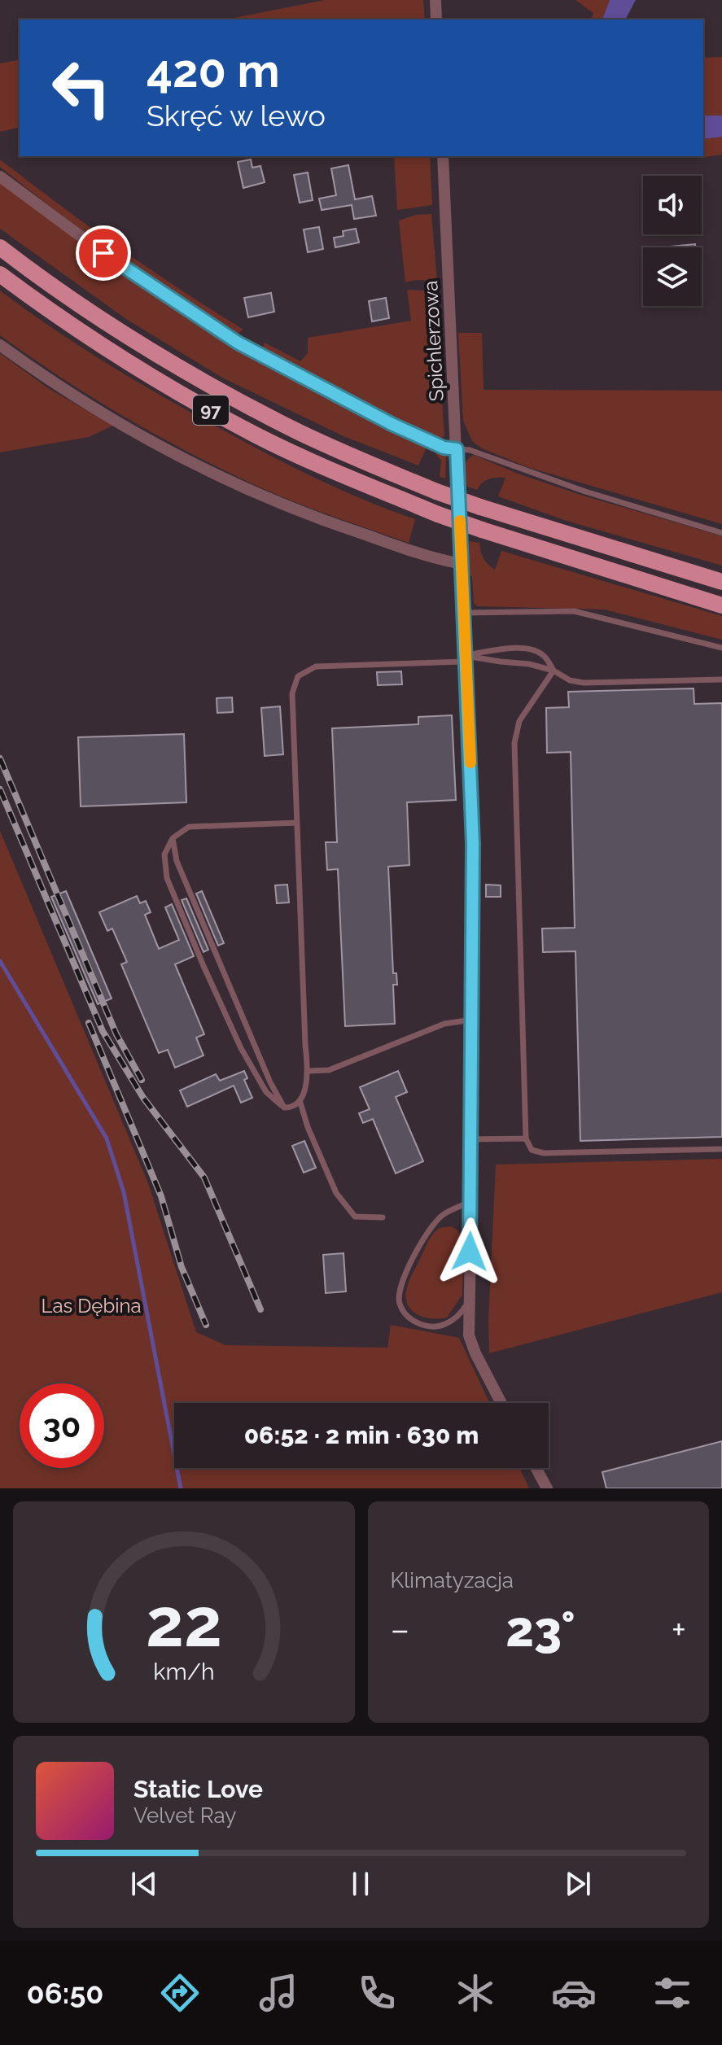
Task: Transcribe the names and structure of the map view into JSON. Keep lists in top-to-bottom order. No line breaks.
{"streets":{"main road":["97"],"street":["Spichlerzowa"]},"parks":["Las Dębina"],"page":{"turn":["420 m","Skręć w lewo"],"limit":"30","trip":"06:52 · 2 min · 630 m","tile":"Klimatyzacja","heat":["−","23°","+"],"song":["Static Love","Velvet Ray"],"tabs":"06:50","gauge":["22","km/h"]}}
